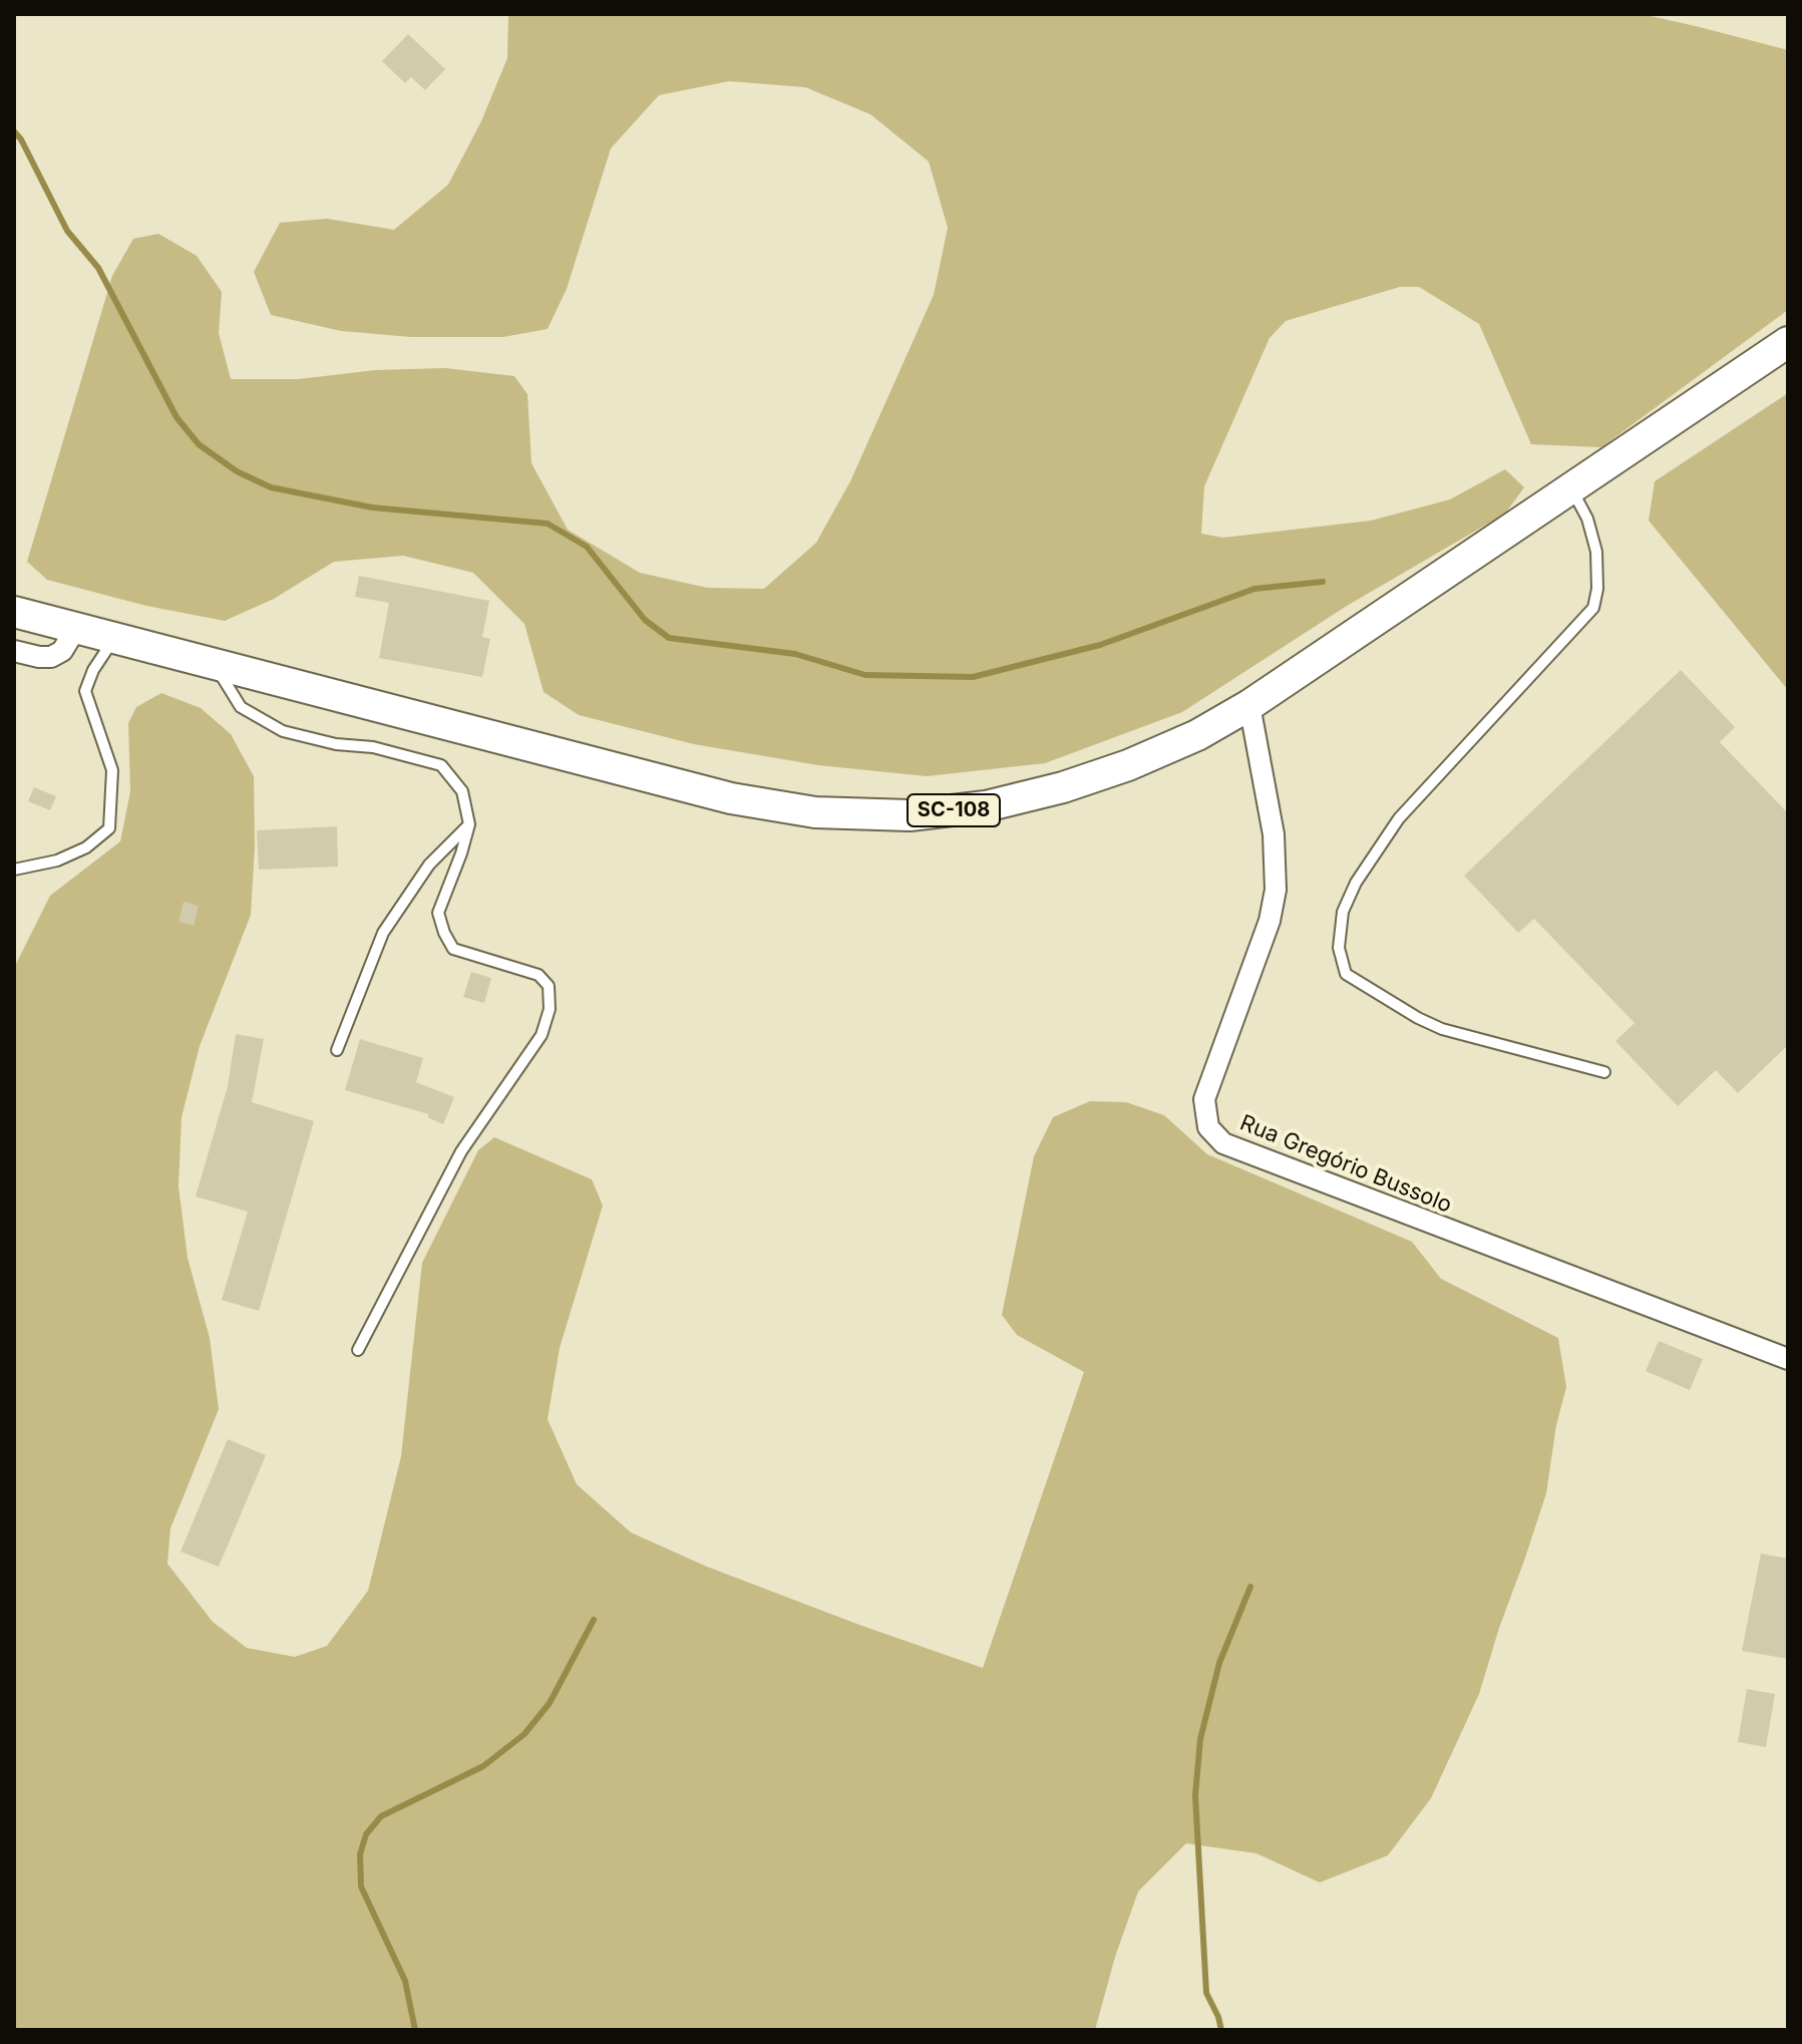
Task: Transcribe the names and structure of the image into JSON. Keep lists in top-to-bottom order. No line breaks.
{"streets":{"main road":["SC-108"],"street":["Rua Gregório Bussolo"]},"crossings":[["SC-108","Rua Gregório Bussolo"]]}
